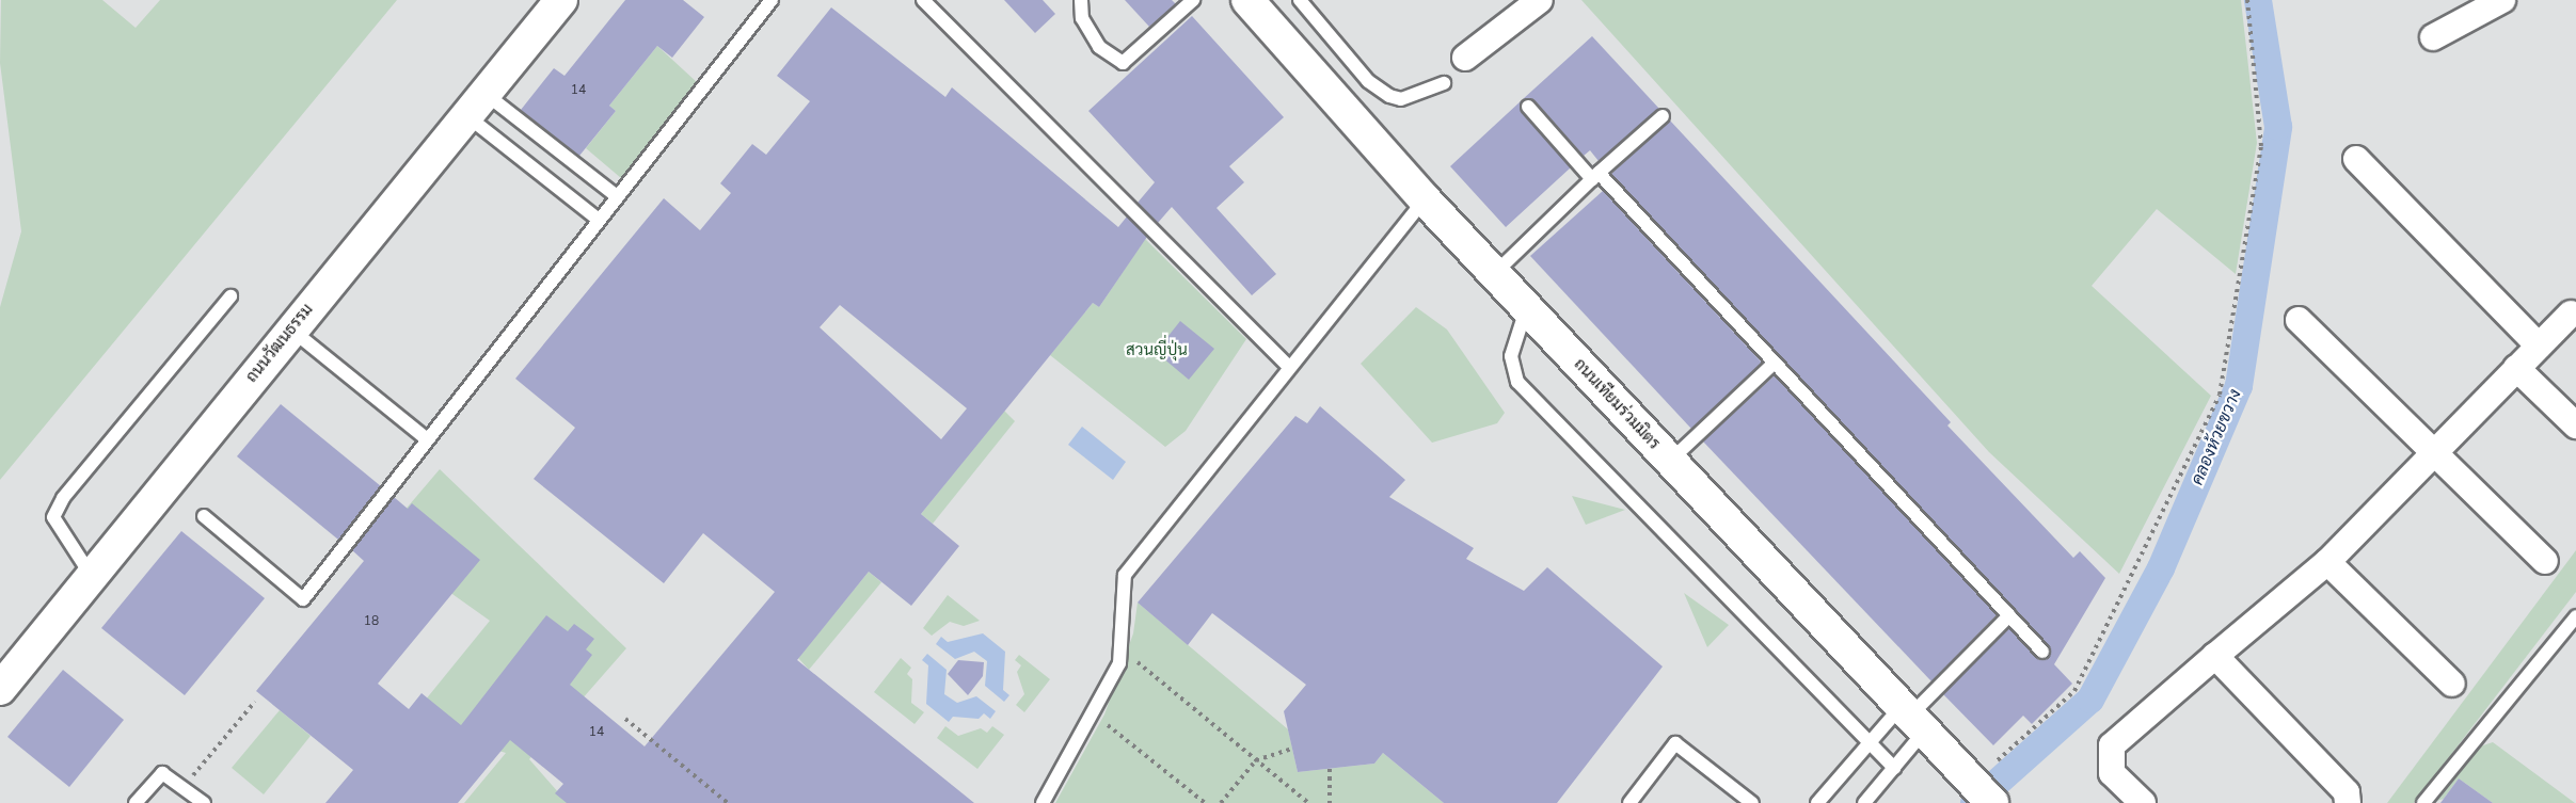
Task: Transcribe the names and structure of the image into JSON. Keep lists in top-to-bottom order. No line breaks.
{"streets":{"street":["ถนนวัฒนธรรม","ถนนเทียมร่วมมิตร"]},"water":["คลองห้วยขวาง"],"parks":["สวนญี่ปุ่น"],"house_numbers":["14","18","14"]}
